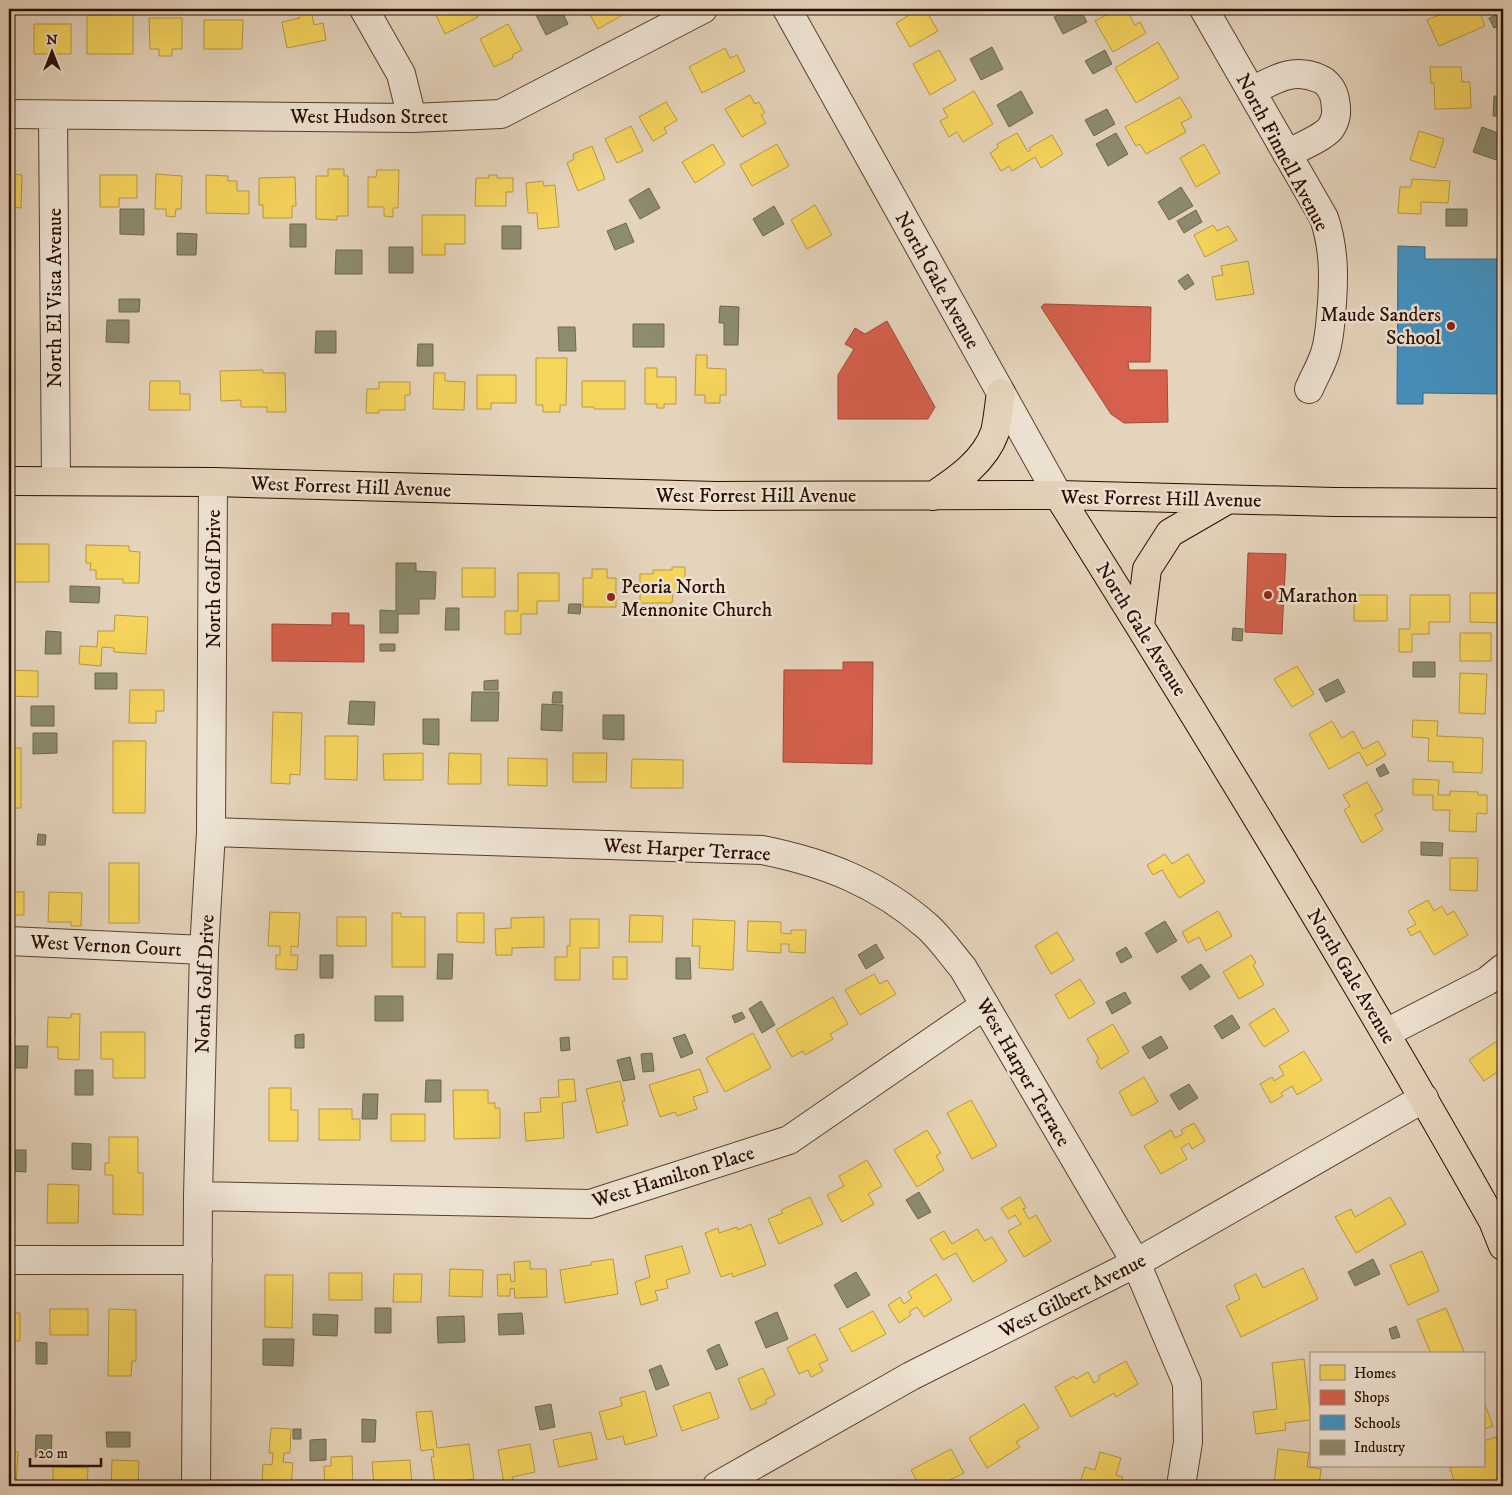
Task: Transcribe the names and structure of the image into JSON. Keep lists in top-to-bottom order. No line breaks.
{"streets":{"main road":["North Gale Avenue","West Forrest Hill Avenue"],"street":["West Hudson Street","North Finnell Avenue","North El Vista Avenue","North Golf Drive","West Harper Terrace","West Vernon Court","West Hamilton Place","West Gilbert Avenue"]},"crossings":[["West Hudson Street","North El Vista Avenue"],["North Gale Avenue","West Forrest Hill Avenue"],["North Gale Avenue","West Gilbert Avenue"],["North El Vista Avenue","West Forrest Hill Avenue"],["West Forrest Hill Avenue","North Golf Drive"],["North Golf Drive","West Harper Terrace"],["North Golf Drive","West Vernon Court"],["North Golf Drive","West Hamilton Place"],["West Harper Terrace","West Hamilton Place"],["West Harper Terrace","West Gilbert Avenue"]],"places":["Maude Sanders School","Marathon","Peoria North Mennonite Church"],"legend":["Homes","Shops","Schools","Industry"],"scale_bar":"20 m","north":"top"}
